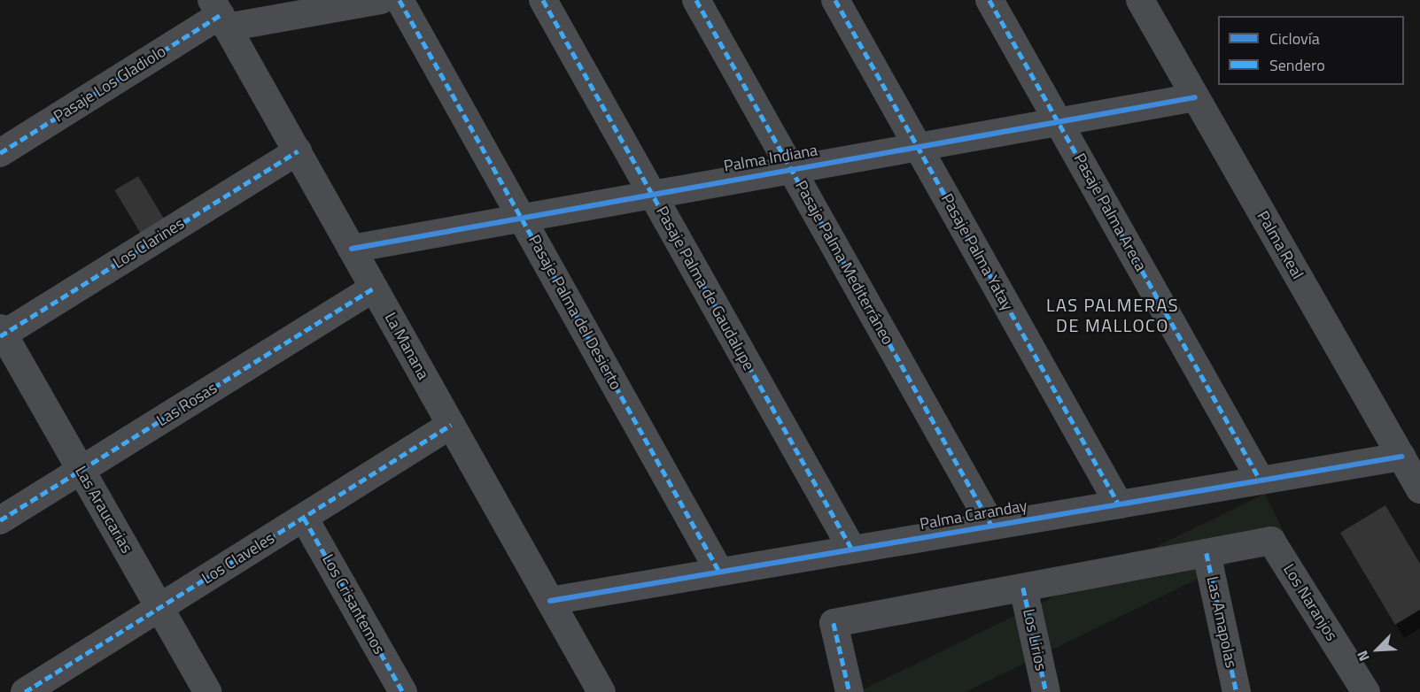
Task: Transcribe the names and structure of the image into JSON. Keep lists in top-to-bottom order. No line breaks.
{"streets":{"street":["Pasaje Los Gladiolo","Palma Indiana","Pasaje Palma Areca","Los Clarines","Palma Real","Pasaje Palma Yatay","Pasaje Palma Mediterráneo","Pasaje Palma de Gaudalupe","Pasaje Palma del Desierto","La Manana","Las Rosas","Las Araucarias","Palma Caranday","Los Claveles","Los Naranjos","Los Crisantemos","Las Amapolas","Los Lirios"]},"crossings":[["Pasaje Los Gladiolo","La Manana"],["Palma Indiana","Pasaje Palma Areca"],["Palma Indiana","Palma Real"],["Palma Indiana","Pasaje Palma Yatay"],["Palma Indiana","Pasaje Palma Mediterráneo"],["Palma Indiana","Pasaje Palma de Gaudalupe"],["Palma Indiana","Pasaje Palma del Desierto"],["Palma Indiana","La Manana"],["Pasaje Palma Areca","Palma Caranday"],["Los Clarines","La Manana"],["Los Clarines","Las Araucarias"],["Palma Real","Palma Caranday"],["Pasaje Palma Yatay","Palma Caranday"],["Pasaje Palma Mediterráneo","Palma Caranday"],["Pasaje Palma de Gaudalupe","Palma Caranday"],["Pasaje Palma del Desierto","Palma Caranday"],["La Manana","Las Rosas"],["La Manana","Palma Caranday"],["La Manana","Los Claveles"],["Las Rosas","Las Araucarias"],["Las Araucarias","Los Claveles"],["Los Claveles","Los Crisantemos"],["Los Naranjos","Las Amapolas"]],"districts":["LAS PALMERAS DE MALLOCO"],"legend":["Ciclovía","Sendero"],"north":"bottom left"}
